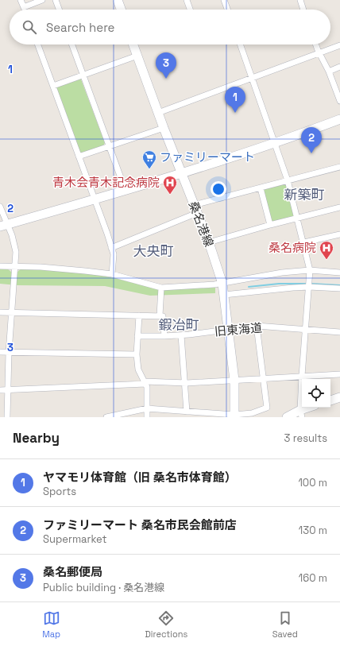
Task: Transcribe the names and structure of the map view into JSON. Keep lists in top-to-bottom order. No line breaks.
{"streets":{"main road":["桑名港線"],"street":["旧東海道"]},"crossings":[["桑名港線","旧東海道"]],"districts":["新築町","大央町","鍜冶町"],"places":{"supermarket":["ファミリーマート"],"hospital":["青木会青木記念病院","桑名病院"]},"page":{"search":"Search here","pins":["3","1","2"],"heading":["Nearby","3 results"],"list":[{"mark":"1","name":"ヤマモリ体育館（旧 桑名市体育館）","note":"Sports","value":"100 m"},{"mark":"2","name":"ファミリーマート 桑名市民会館前店","note":"Supermarket","value":"130 m"},{"mark":"3","name":"桑名郵便局","note":"Public building · 桑名港線","value":"160 m"}],"nav":["Map","Directions","Saved"]},"grid":{"rows":["1","2","3"]}}
